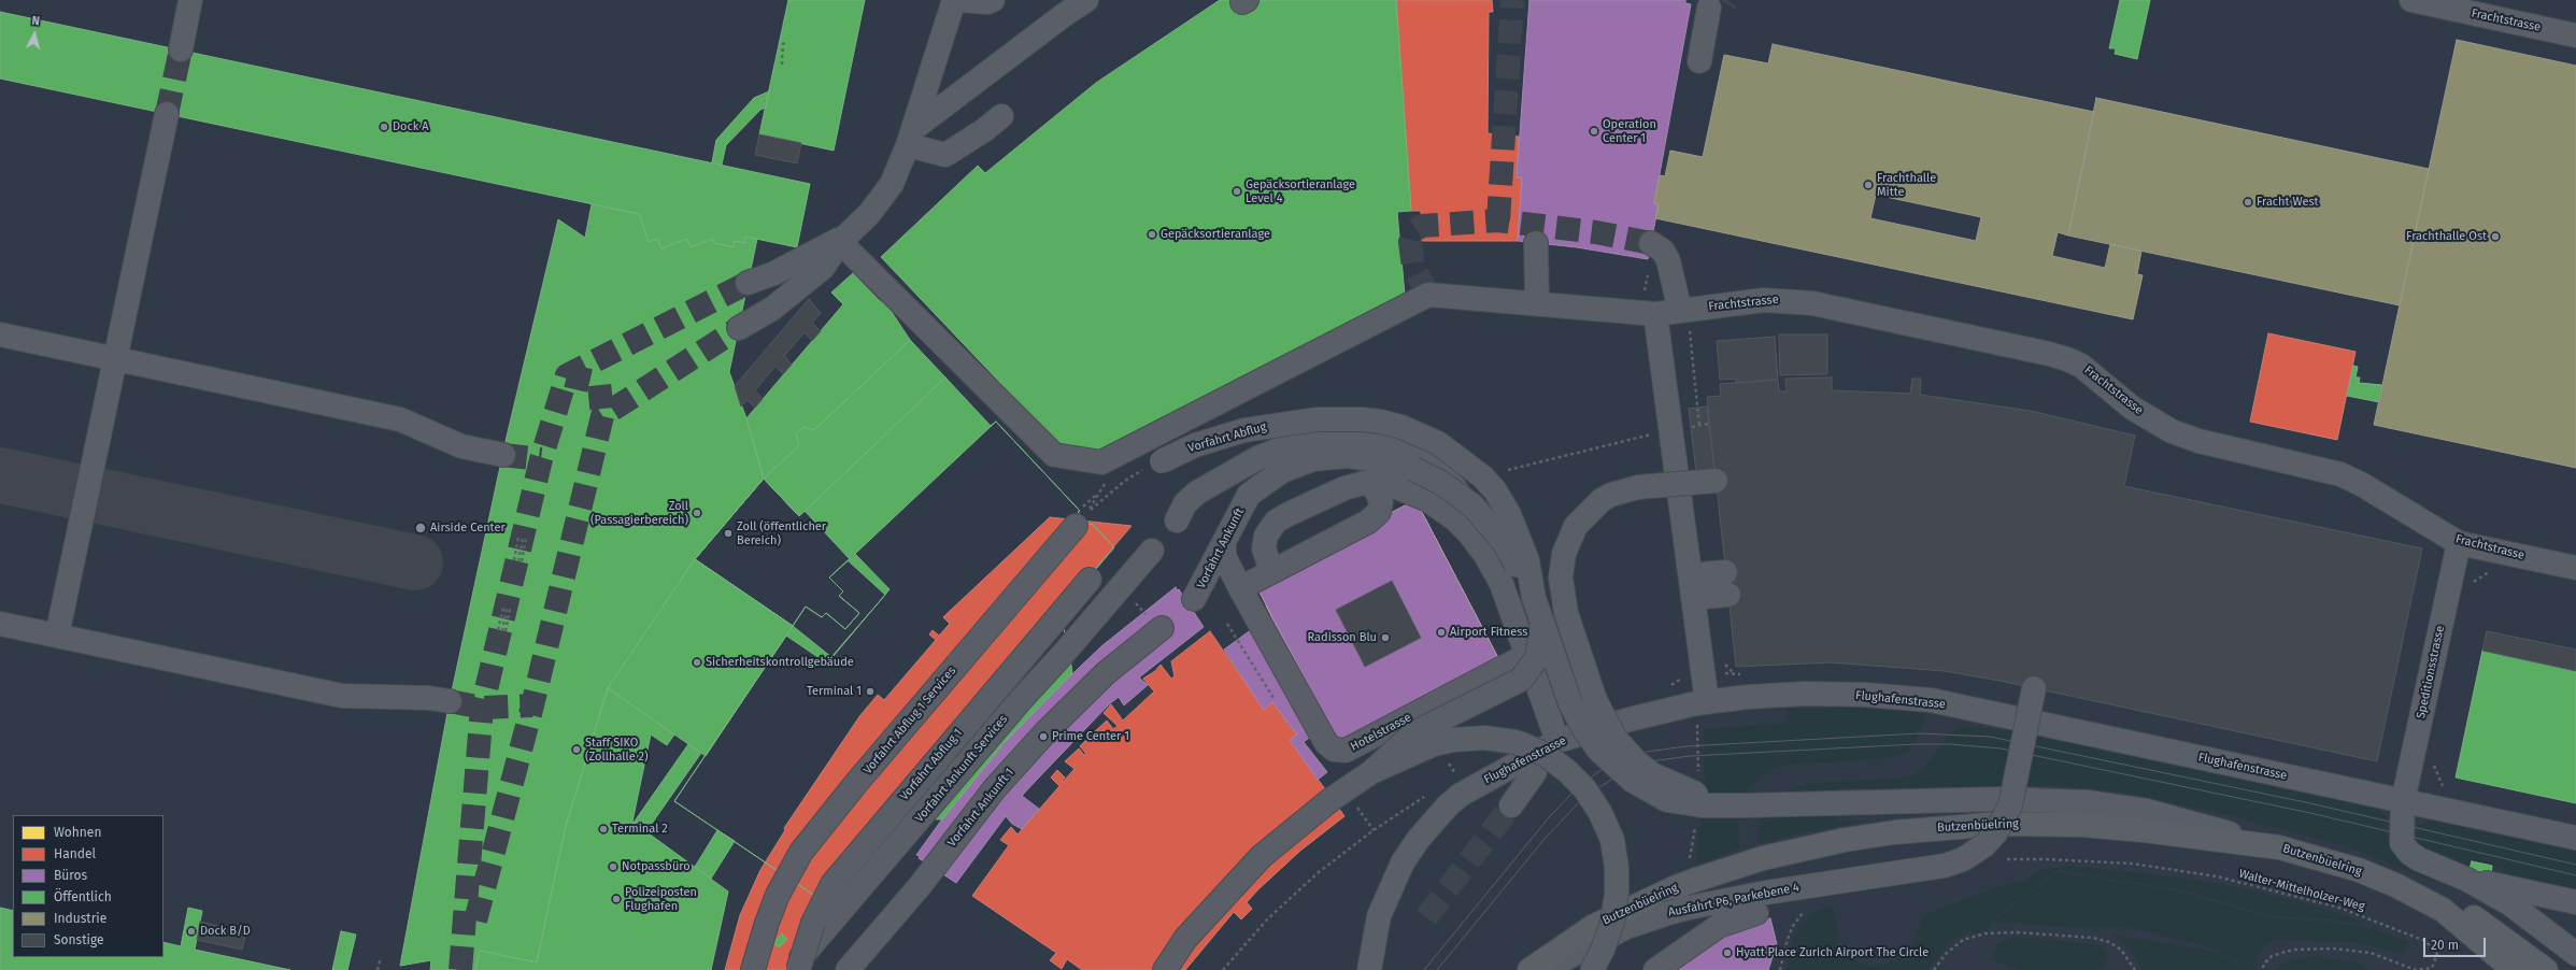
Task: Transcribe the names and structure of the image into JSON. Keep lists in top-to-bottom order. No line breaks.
{"streets":{"main road":["Butzenbüelring"],"street":["Frachtstrasse","Vorfahrt Abflug","Vorfahrt Ankunft","Speditionsstrasse","Flughafenstrasse","Vorfahrt Abflug 1 Services","Hotelstrasse","Vorfahrt Abflug 1","Vorfahrt Ankunft Services","Vorfahrt Ankunft 1","Ausfahrt P6, Parkebene 4"],"path":["Walter-Mittelholzer-Weg"]},"crossings":[["Frachtstrasse","Speditionsstrasse"],["Vorfahrt Abflug","Vorfahrt Ankunft"],["Vorfahrt Ankunft","Hotelstrasse"],["Speditionsstrasse","Flughafenstrasse"],["Flughafenstrasse","Ausfahrt P6, Parkebene 4"]],"places":["Dock A","Operation Center 1","Frachthalle Mitte","Gepäcksortieranlage Level 4","Fracht West","Gepäcksortieranlage","Frachthalle Ost","Zoll (Passagierbereich)","Airside Center","Zoll (öffentlicher Bereich)","Airport Fitness","Radisson Blu","Sicherheitskontrollgebäude","Terminal 1","Prime Center 1","Staff SIKO (Zollhalle 2)","Terminal 2","Notpassbüro","Polizeiposten Flughafen","Dock B/D","Hyatt Place Zurich Airport The Circle"],"legend":["Wohnen","Handel","Büros","Öffentlich","Industrie","Sonstige"],"scale_bar":"20 m","north":"top"}
